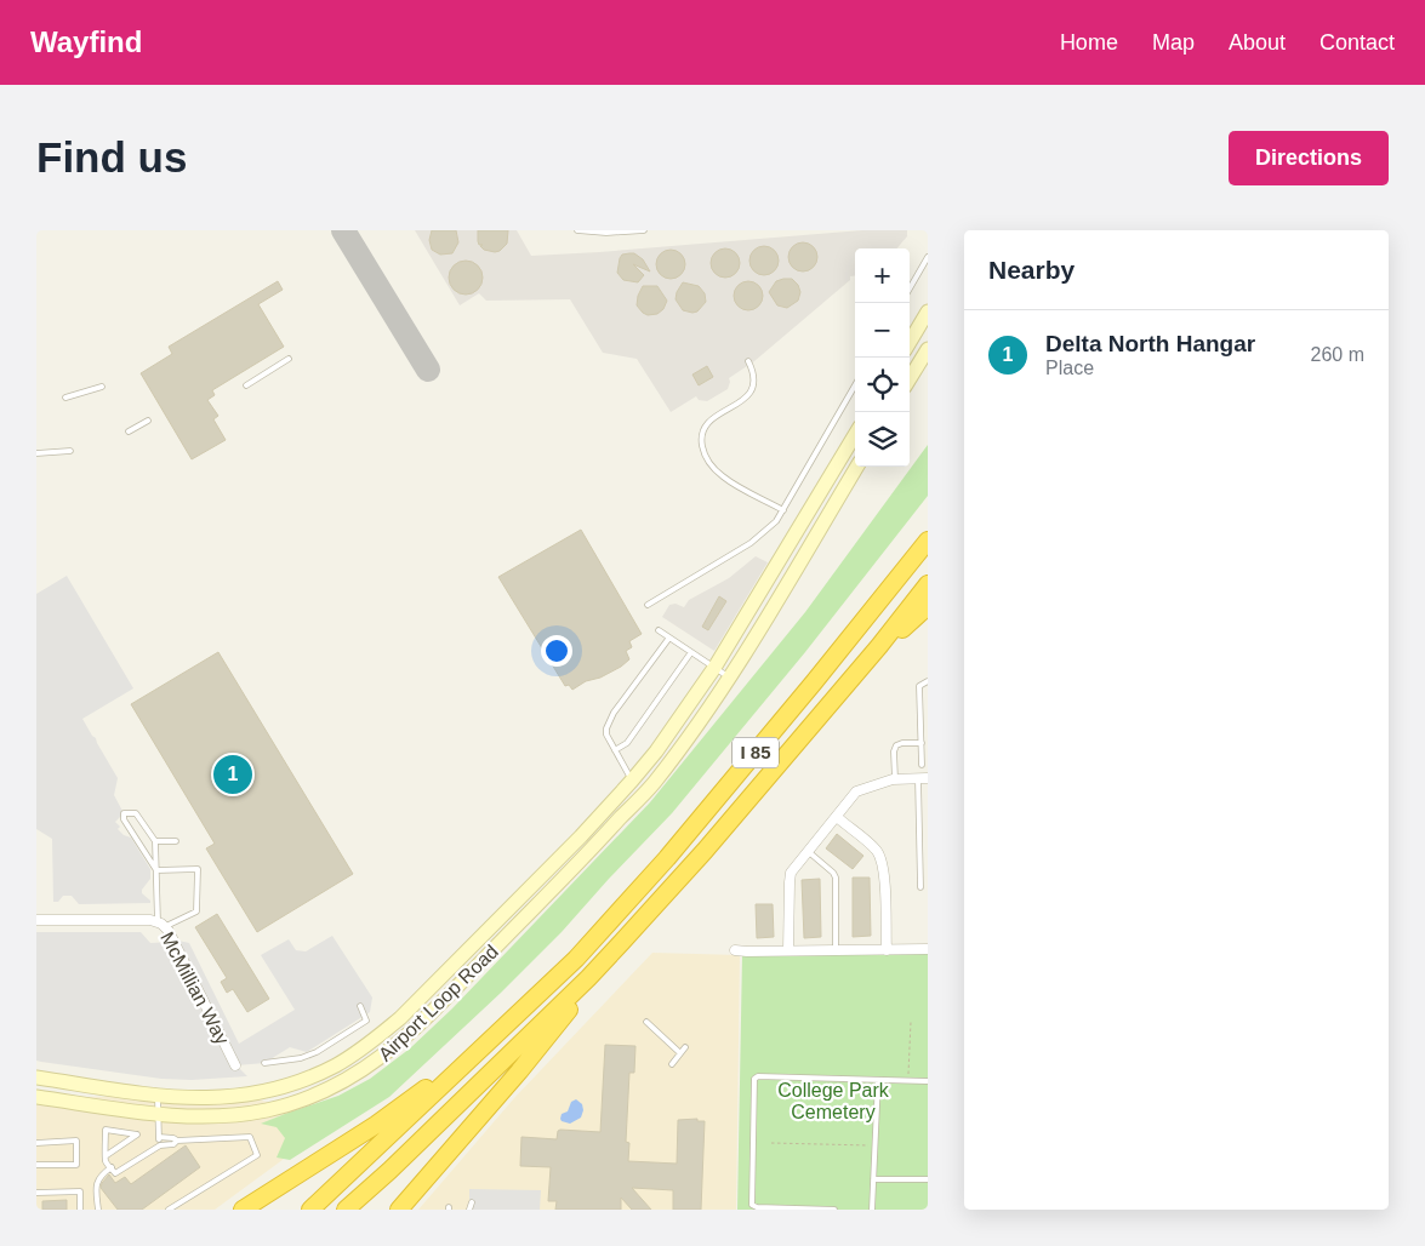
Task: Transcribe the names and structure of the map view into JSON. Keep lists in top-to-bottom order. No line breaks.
{"streets":{"highway":["I 85"],"main road":["Airport Loop Road"],"street":["McMillian Way"]},"parks":["College Park Cemetery"],"page":{"header":"Wayfind","nav":["Home","Map","About","Contact"],"buttons":"Directions","title":"Find us","heading":"Nearby","map_buttons":["+","−"],"list":[{"mark":"1","name":"Delta North Hangar","note":"Place","value":"260 m"}],"pins":"1"}}
